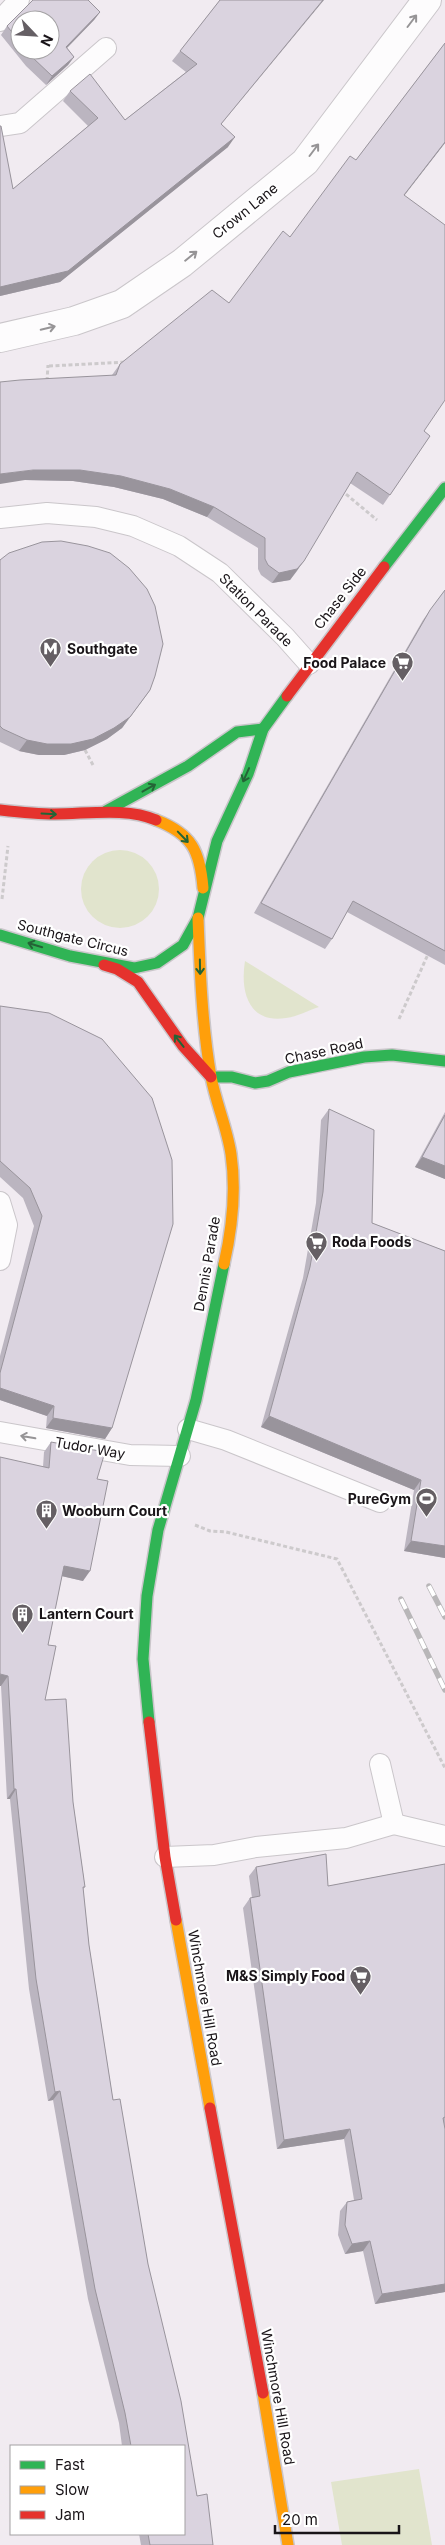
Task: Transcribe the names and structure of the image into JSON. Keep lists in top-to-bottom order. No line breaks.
{"streets":{"street":["Crown Lane","Chase Side","Southgate Circus","Chase Road","Dennis Parade","Winchmore Hill Road"],"lane":["Station Parade","Tudor Way"]},"crossings":[["Chase Side","Station Parade"],["Chase Side","Southgate Circus"],["Southgate Circus","Dennis Parade"],["Chase Road","Dennis Parade"],["Dennis Parade","Tudor Way"],["Dennis Parade","Winchmore Hill Road"],["Tudor Way","Winchmore Hill Road"]],"one_way":["Crown Lane","Chase Side","Tudor Way"],"places":{"metro station":["Southgate"],"supermarket":["Food Palace","Roda Foods","M&S Simply Food"],"sports":["PureGym"],"building":["Wooburn Court","Lantern Court"]},"legend":["Fast","Slow","Jam"],"scale_bar":"20 m","north":"bottom right"}
